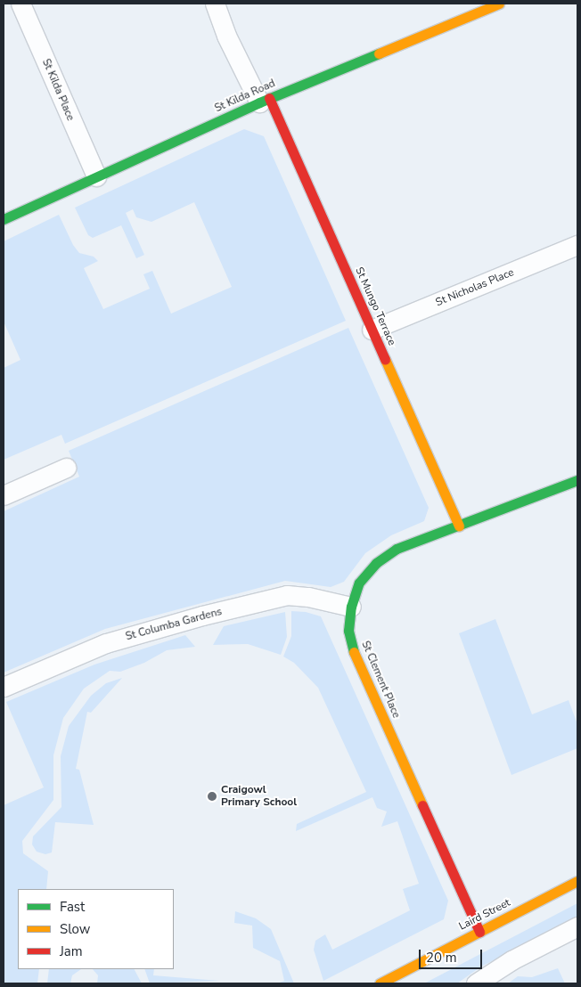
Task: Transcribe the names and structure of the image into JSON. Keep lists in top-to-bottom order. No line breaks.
{"streets":{"street":["St Kilda Place","St Kilda Road","St Nicholas Place","St Mungo Terrace","St Columba Gardens","St Clement Place","Laird Street"]},"crossings":[["St Kilda Place","St Kilda Road"],["St Kilda Road","St Mungo Terrace"],["St Nicholas Place","St Mungo Terrace"],["St Mungo Terrace","St Clement Place"],["St Columba Gardens","St Clement Place"],["St Clement Place","Laird Street"]],"places":["Craigowl Primary School"],"legend":["Fast","Slow","Jam"],"scale_bar":"20 m"}
